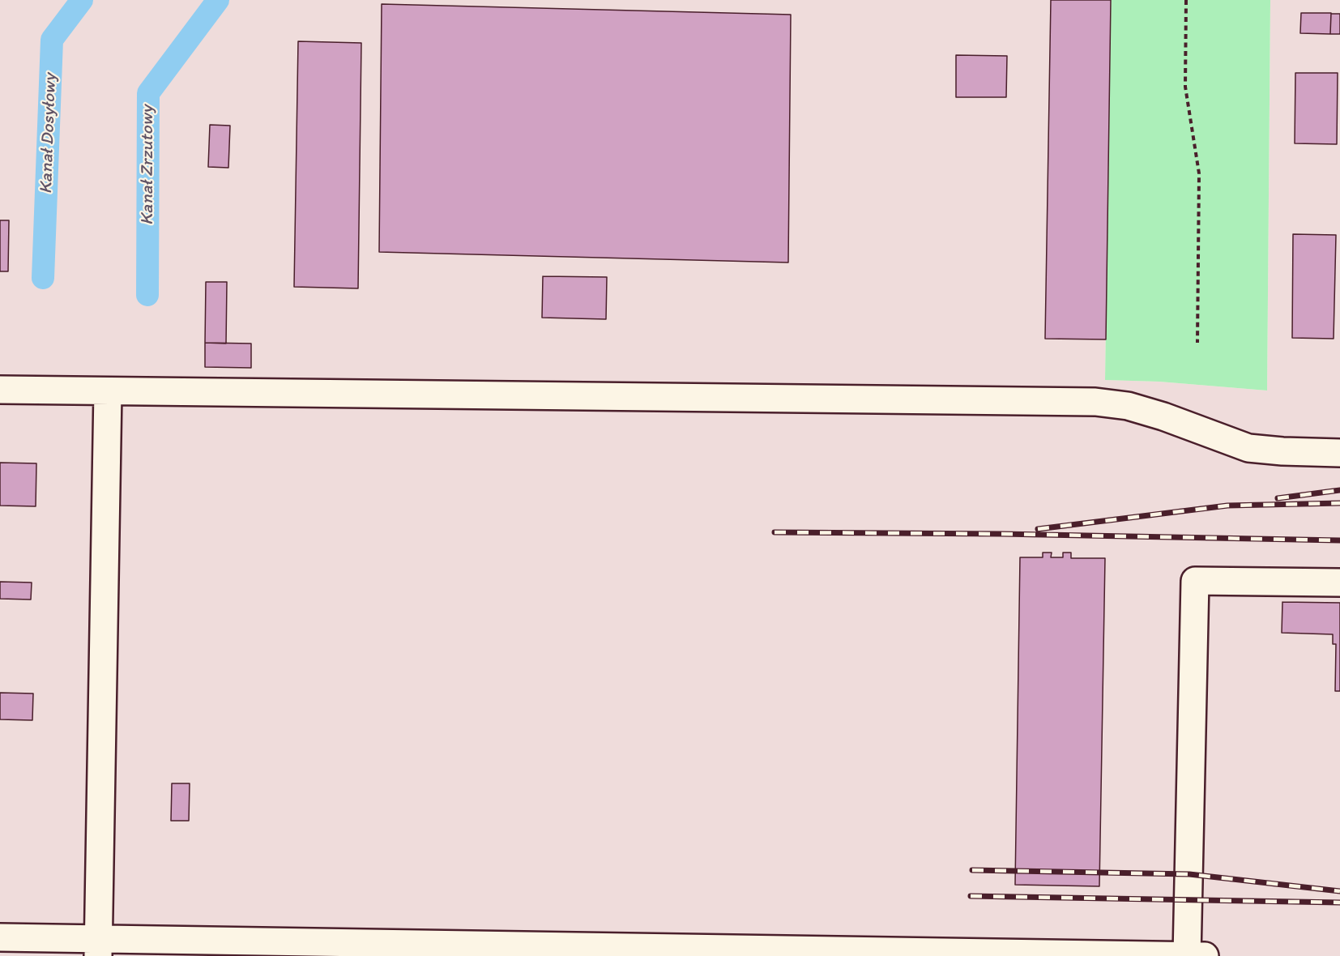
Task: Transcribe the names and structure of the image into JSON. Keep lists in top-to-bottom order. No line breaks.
{"water":["Kanał Dosyłowy","Kanał Zrzutowy"]}
